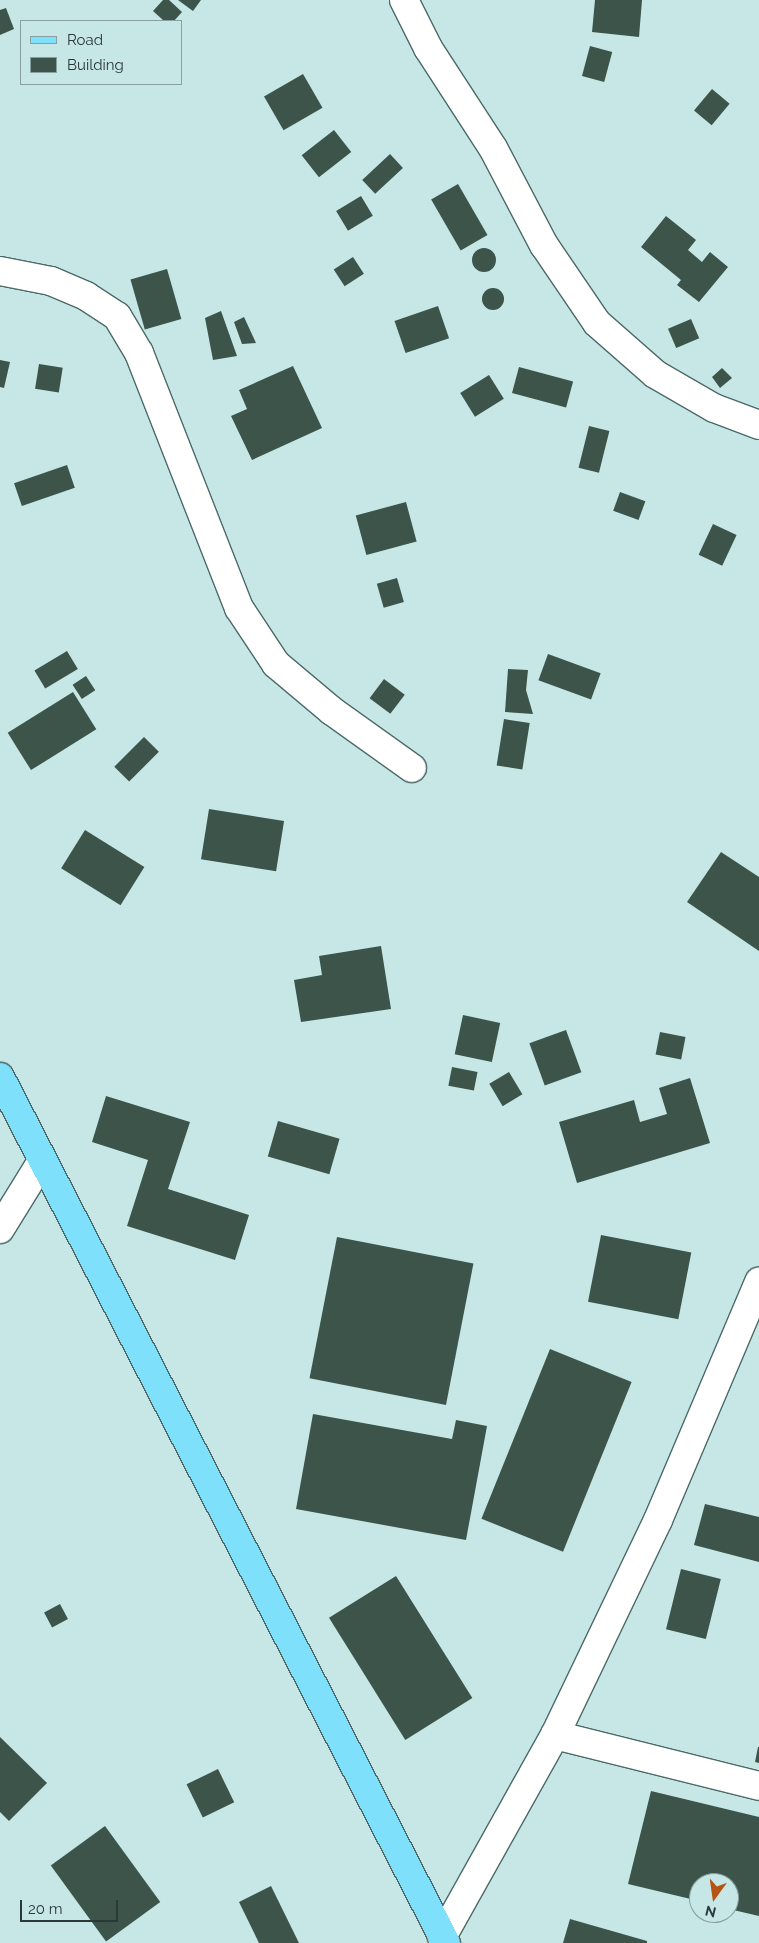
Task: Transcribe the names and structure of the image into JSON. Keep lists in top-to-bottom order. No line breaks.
{"legend":["Road","Building"],"scale_bar":"20 m","north":"bottom"}
